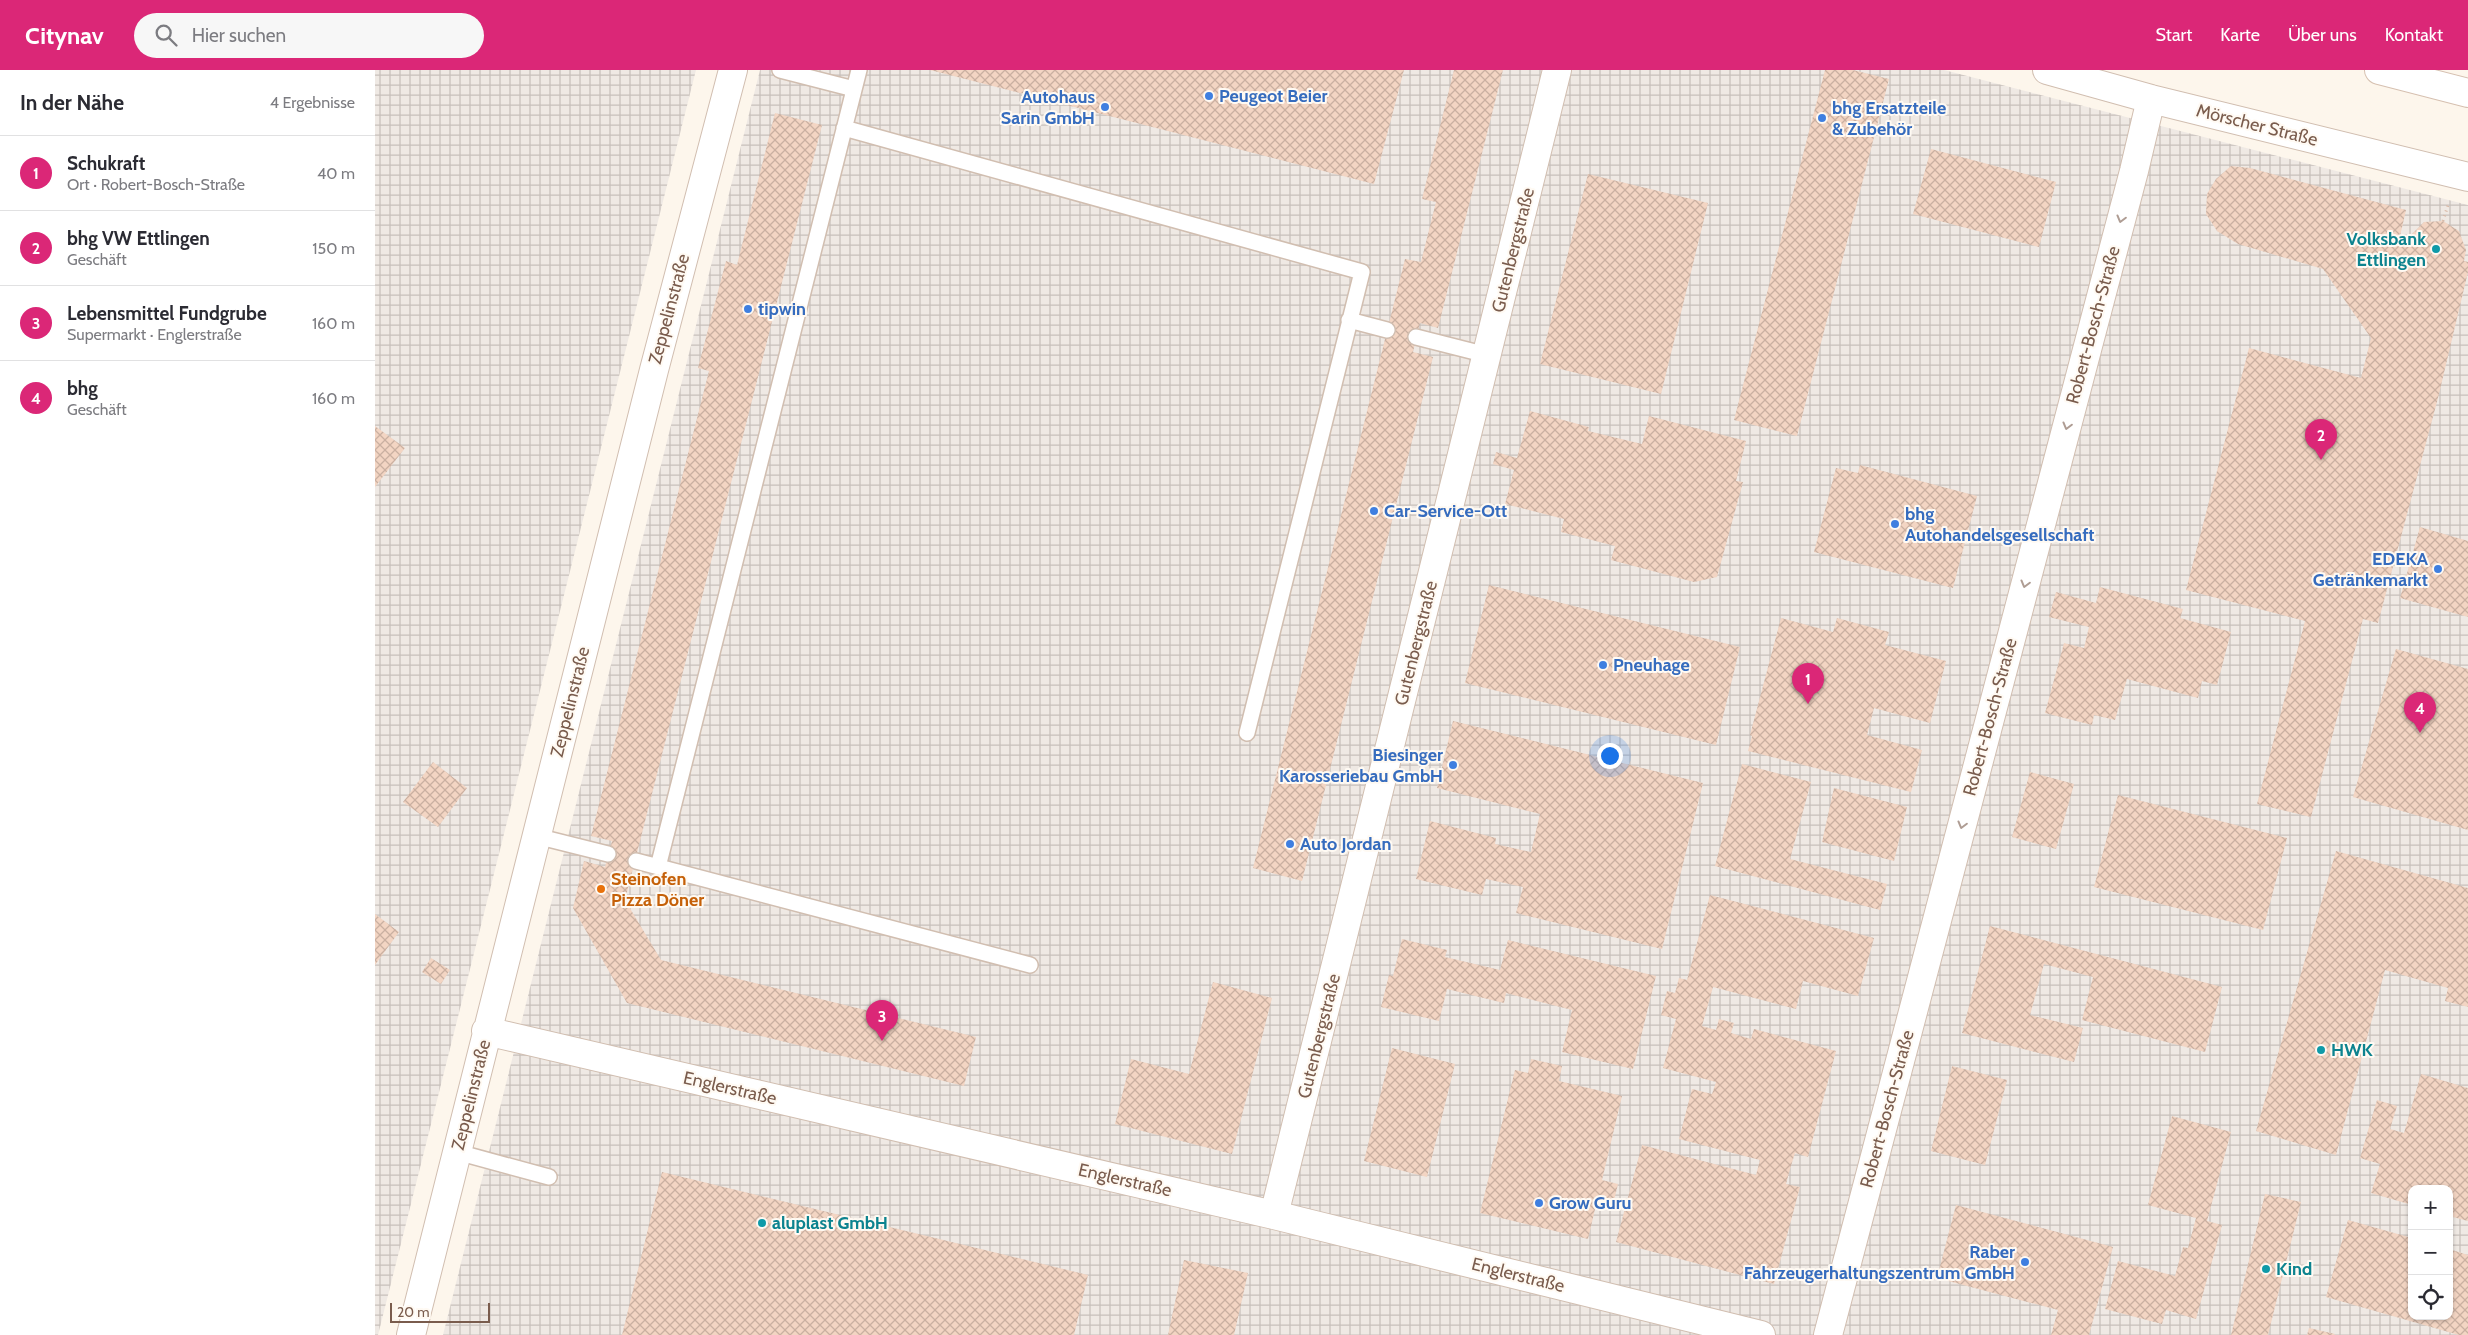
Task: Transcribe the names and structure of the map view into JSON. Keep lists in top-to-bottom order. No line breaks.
{"streets":{"street":["Mörscher Straße","Gutenbergstraße","Zeppelinstraße","Robert-Bosch-Straße","Englerstraße"]},"crossings":[["Mörscher Straße","Robert-Bosch-Straße"],["Gutenbergstraße","Englerstraße"],["Zeppelinstraße","Englerstraße"]],"one_way":["Robert-Bosch-Straße"],"places":["Peugeot Beier","Autohaus Sarin GmbH","bhg Ersatzteile & Zubehör","Volksbank Ettlingen","tipwin","Car-Service-Ott","bhg Autohandelsgesellschaft","EDEKA Getränkemarkt","Pneuhage","Biesinger Karosseriebau GmbH","Auto Jordan","Steinofen Pizza Döner","HWK","Grow Guru","aluplast GmbH","Raber Fahrzeugerhaltungszentrum GmbH","Kind"],"scale_bar":"20 m","page":{"header":"Citynav","search":"Hier suchen","nav":["Start","Karte","Über uns","Kontakt"],"heading":["In der Nähe","4 Ergebnisse"],"list":[{"mark":"1","name":"Schukraft","note":"Ort · Robert-Bosch-Straße","value":"40 m"},{"mark":"2","name":"bhg VW Ettlingen","note":"Geschäft","value":"150 m"},{"mark":"3","name":"Lebensmittel Fundgrube","note":"Supermarkt · Englerstraße","value":"160 m"},{"mark":"4","name":"bhg","note":"Geschäft","value":"160 m"}],"pins":["2","1","4","3"],"map_buttons":["+","−"],"scale":"20 m"}}
